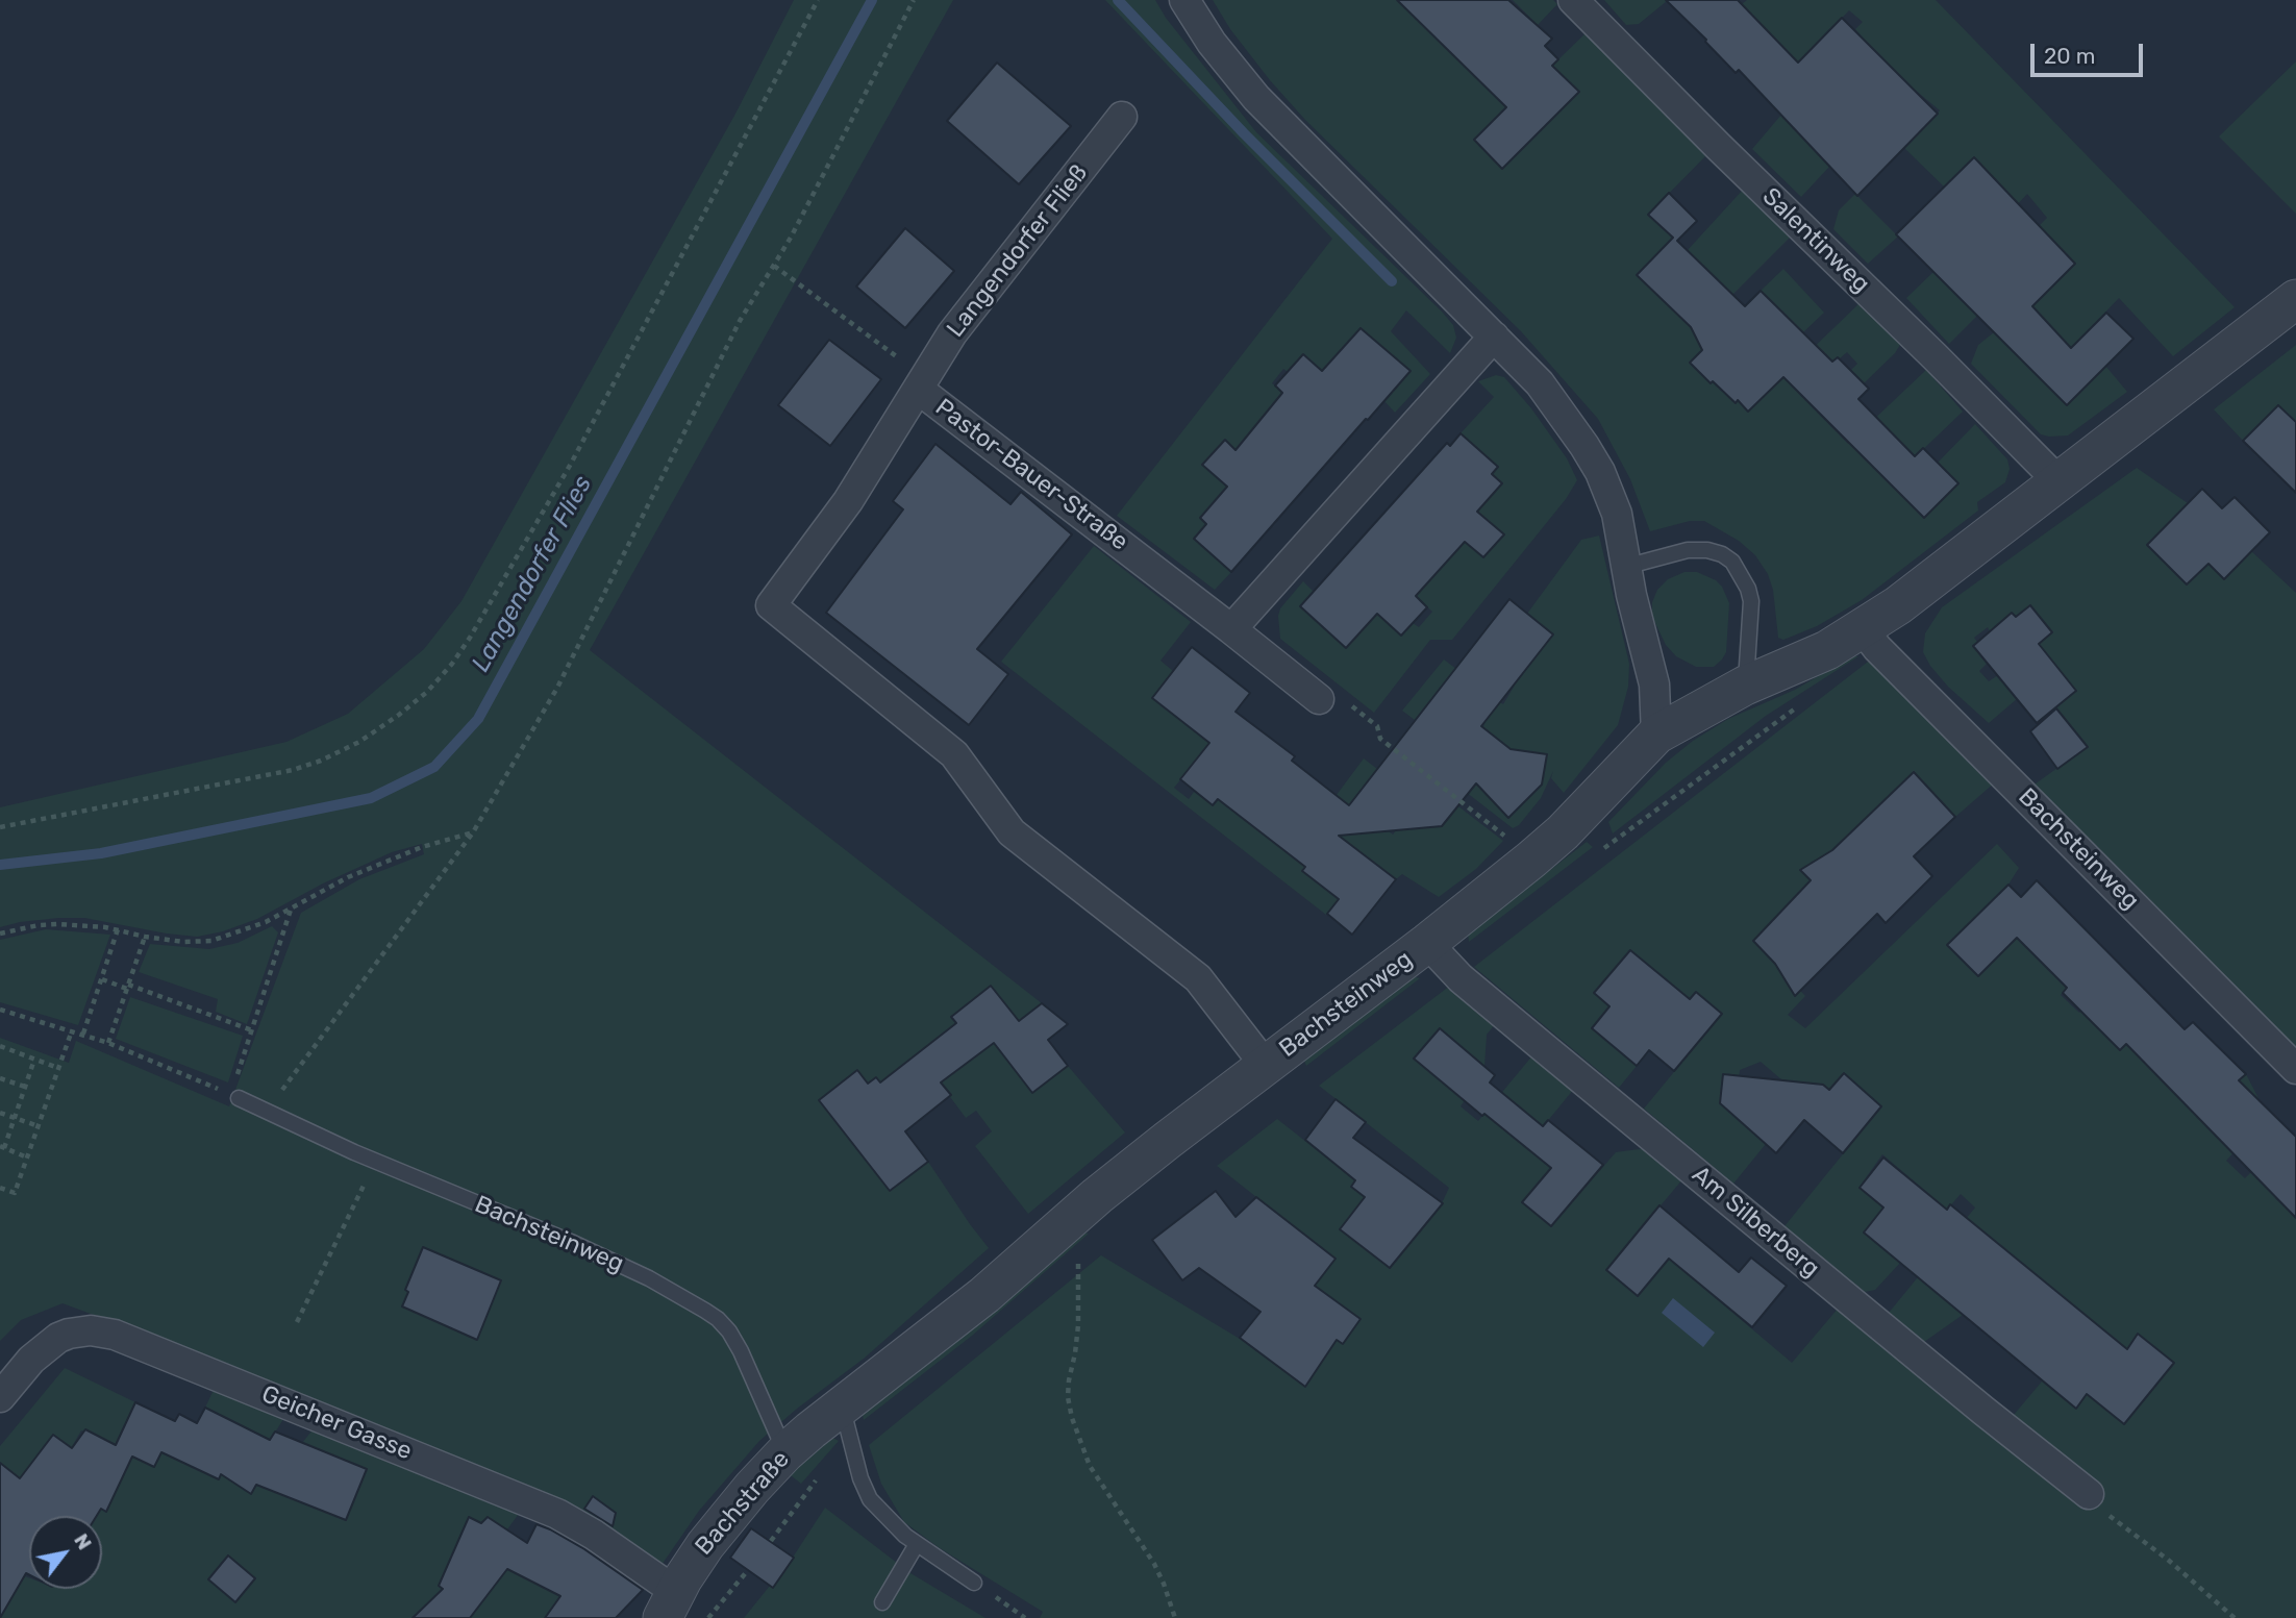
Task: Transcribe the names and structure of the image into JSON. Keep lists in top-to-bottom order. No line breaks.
{"streets":{"street":["Salentinweg","Langendorfer Fließ","Pastor-Bauer-Straße","Bachsteinweg","Am Silberberg","Geicher Gasse","Bachstraße"]},"crossings":[["Salentinweg","Bachsteinweg"],["Langendorfer Fließ","Pastor-Bauer-Straße"],["Pastor-Bauer-Straße","Bachsteinweg"],["Bachsteinweg","Am Silberberg"],["Bachsteinweg","Bachstraße"],["Geicher Gasse","Bachstraße"]],"water":["Langendorfer Flies"],"scale_bar":"20 m","north":"top right"}
